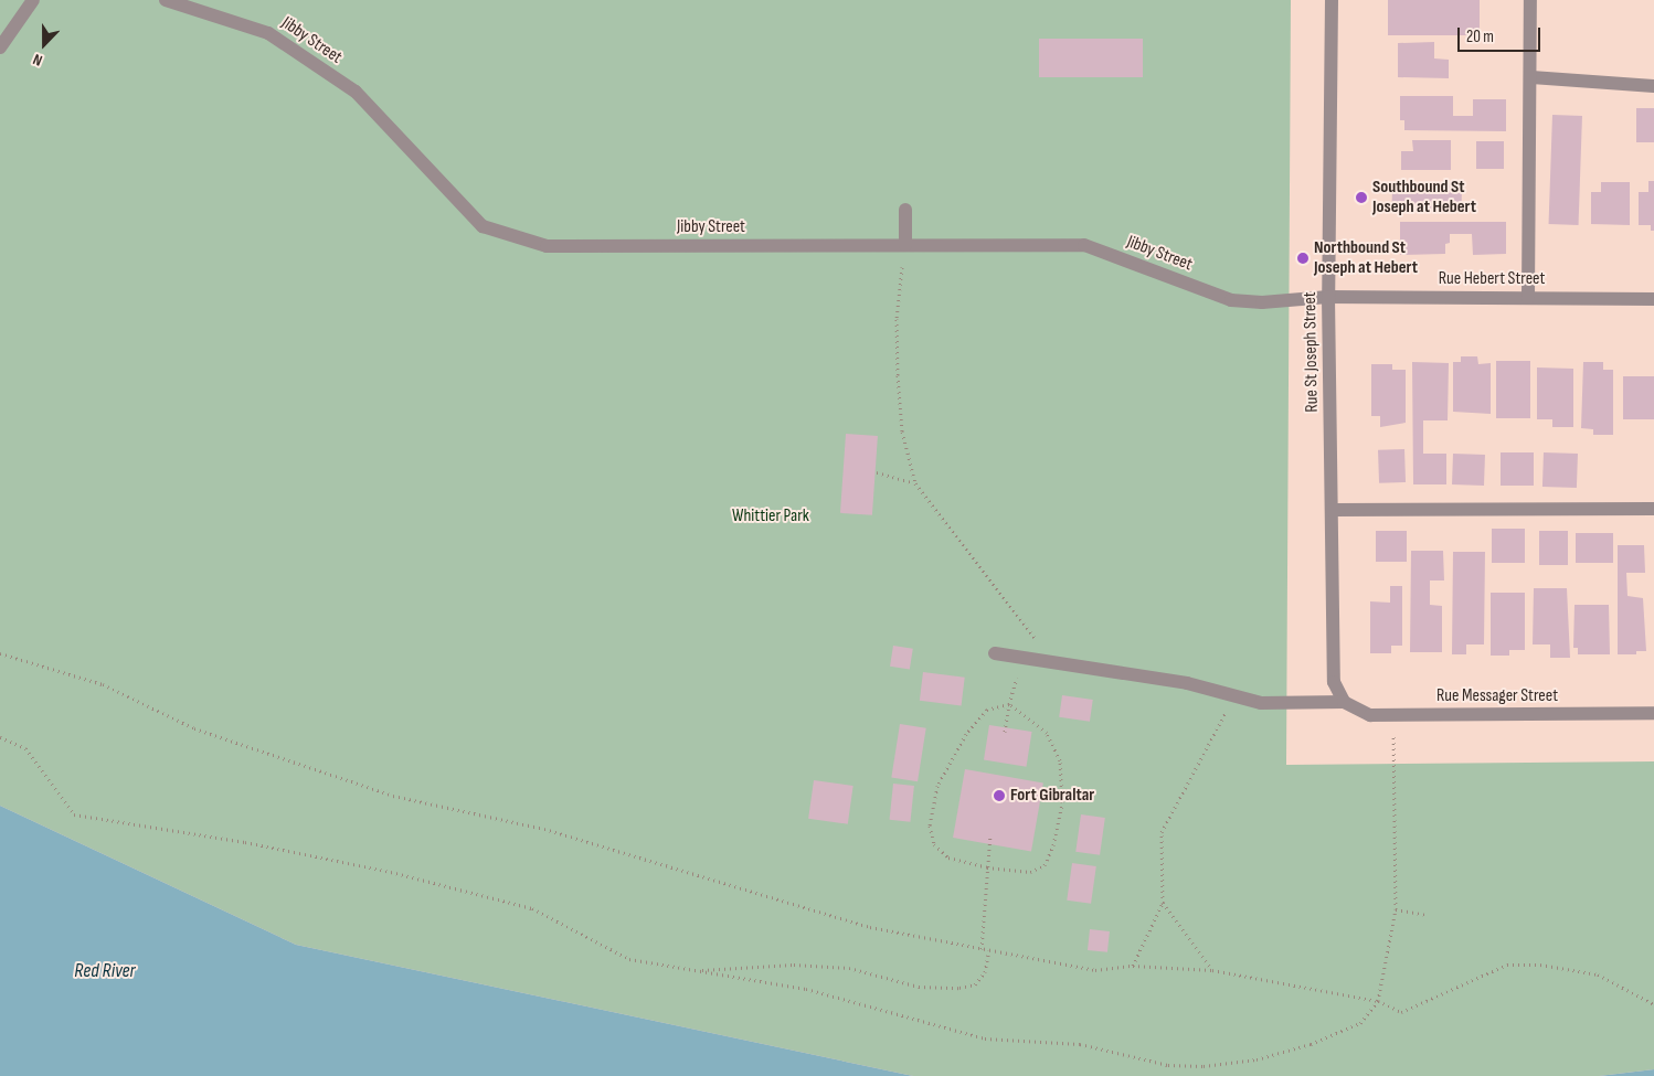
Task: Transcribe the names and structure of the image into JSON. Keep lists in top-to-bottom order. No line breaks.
{"streets":{"street":["Jibby Street","Rue Hebert Street","Rue St Joseph Street","Rue Messager Street"]},"crossings":[["Jibby Street","Rue Hebert Street"],["Jibby Street","Rue St Joseph Street"],["Rue Hebert Street","Rue St Joseph Street"],["Rue St Joseph Street","Rue Messager Street"]],"water":["Red River"],"parks":["Whittier Park"],"places":["Southbound St Joseph at Hebert","Northbound St Joseph at Hebert","Fort Gibraltar"],"scale_bar":"20 m","north":"bottom"}
